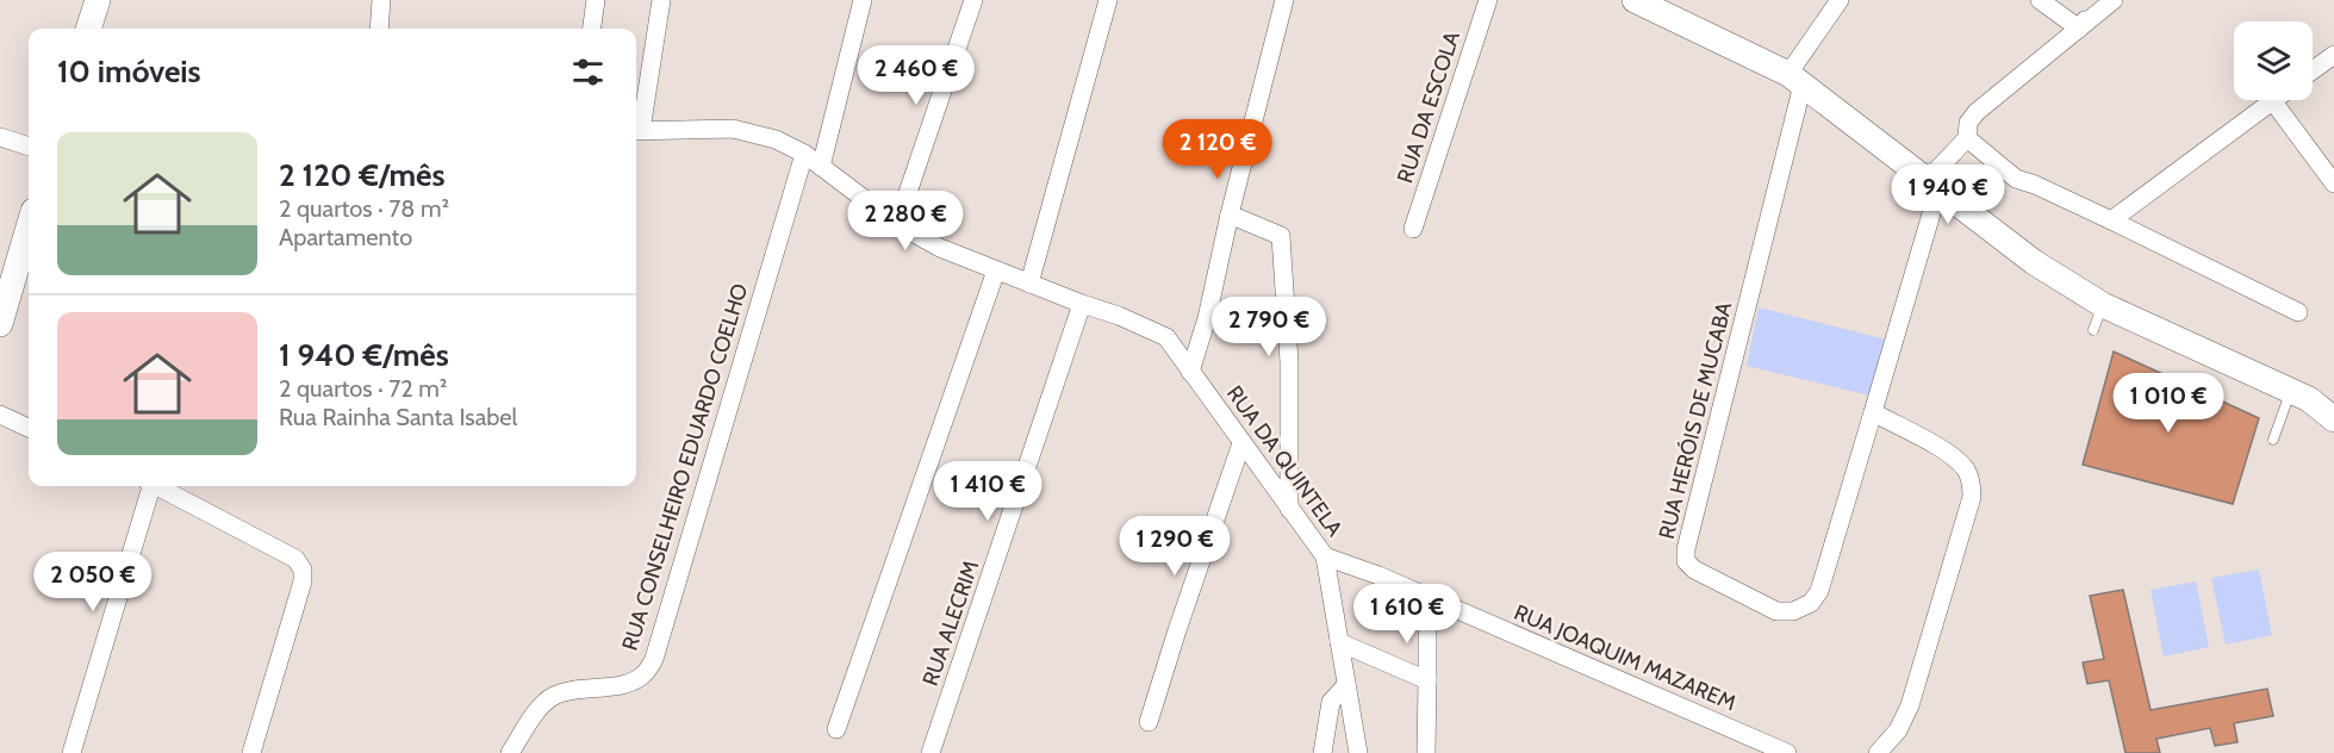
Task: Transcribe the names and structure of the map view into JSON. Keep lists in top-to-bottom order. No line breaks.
{"streets":{"street":["RUA DA ESCOLA","RUA HERÓIS DE MUCABA","RUA DA QUINTELA","RUA CONSELHEIRO EDUARDO COELHO","RUA ALECRIM","RUA JOAQUIM MAZAREM"]},"crossings":[["RUA DA QUINTELA","RUA CONSELHEIRO EDUARDO COELHO"],["RUA DA QUINTELA","RUA ALECRIM"],["RUA DA QUINTELA","RUA JOAQUIM MAZAREM"]],"page":{"heading":"10 imóveis","price":["2 460 €","2 120 €","1 940 €","2 280 €","2 790 €","1 010 €","1 410 €","1 290 €","2 050 €","1 610 €"],"list":[{"name":"2 120 €/mês","note":"2 quartos · 78 m² · Apartamento"},{"name":"1 940 €/mês","note":"2 quartos · 72 m² · Rua Rainha Santa Isabel"}]}}
